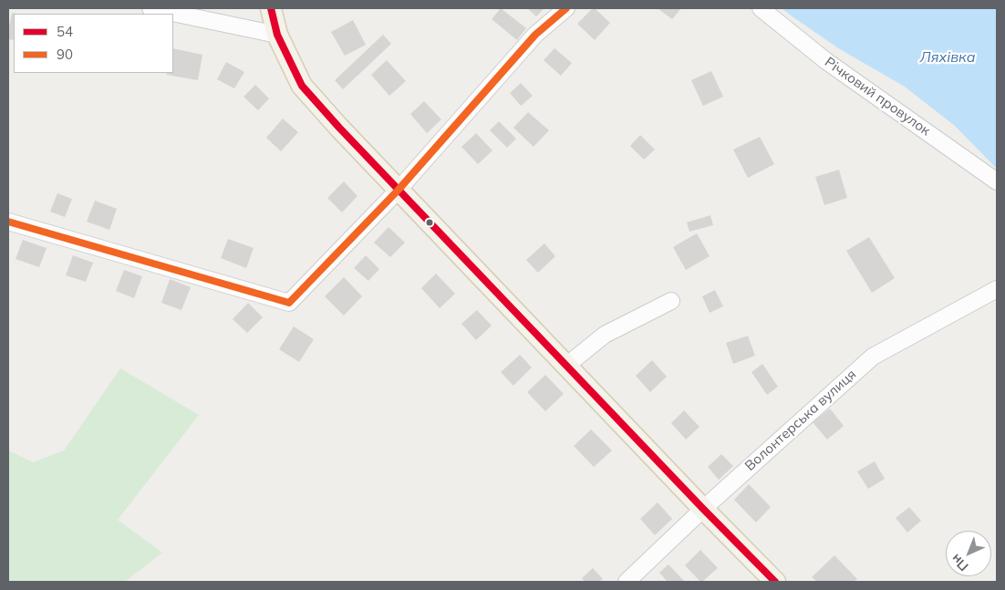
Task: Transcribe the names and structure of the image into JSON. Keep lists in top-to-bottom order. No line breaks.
{"streets":{"street":["Річковий провулок","Волонтерська вулиця"]},"water":["Ляхівка"],"lines":["transit line 54","transit line 90"],"legend":["54","90"],"north":"bottom left"}
